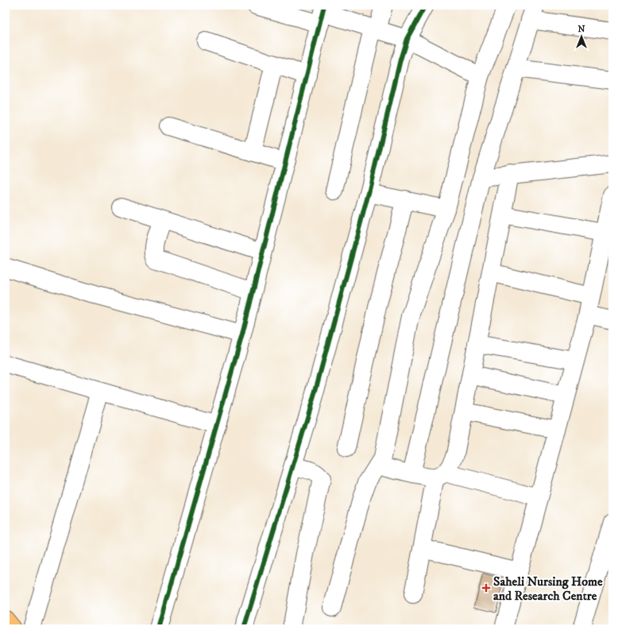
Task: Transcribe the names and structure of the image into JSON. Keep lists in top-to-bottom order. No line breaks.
{"places":{"health":["Saheli Nursing Home and Research Centre"]},"north":"top"}
